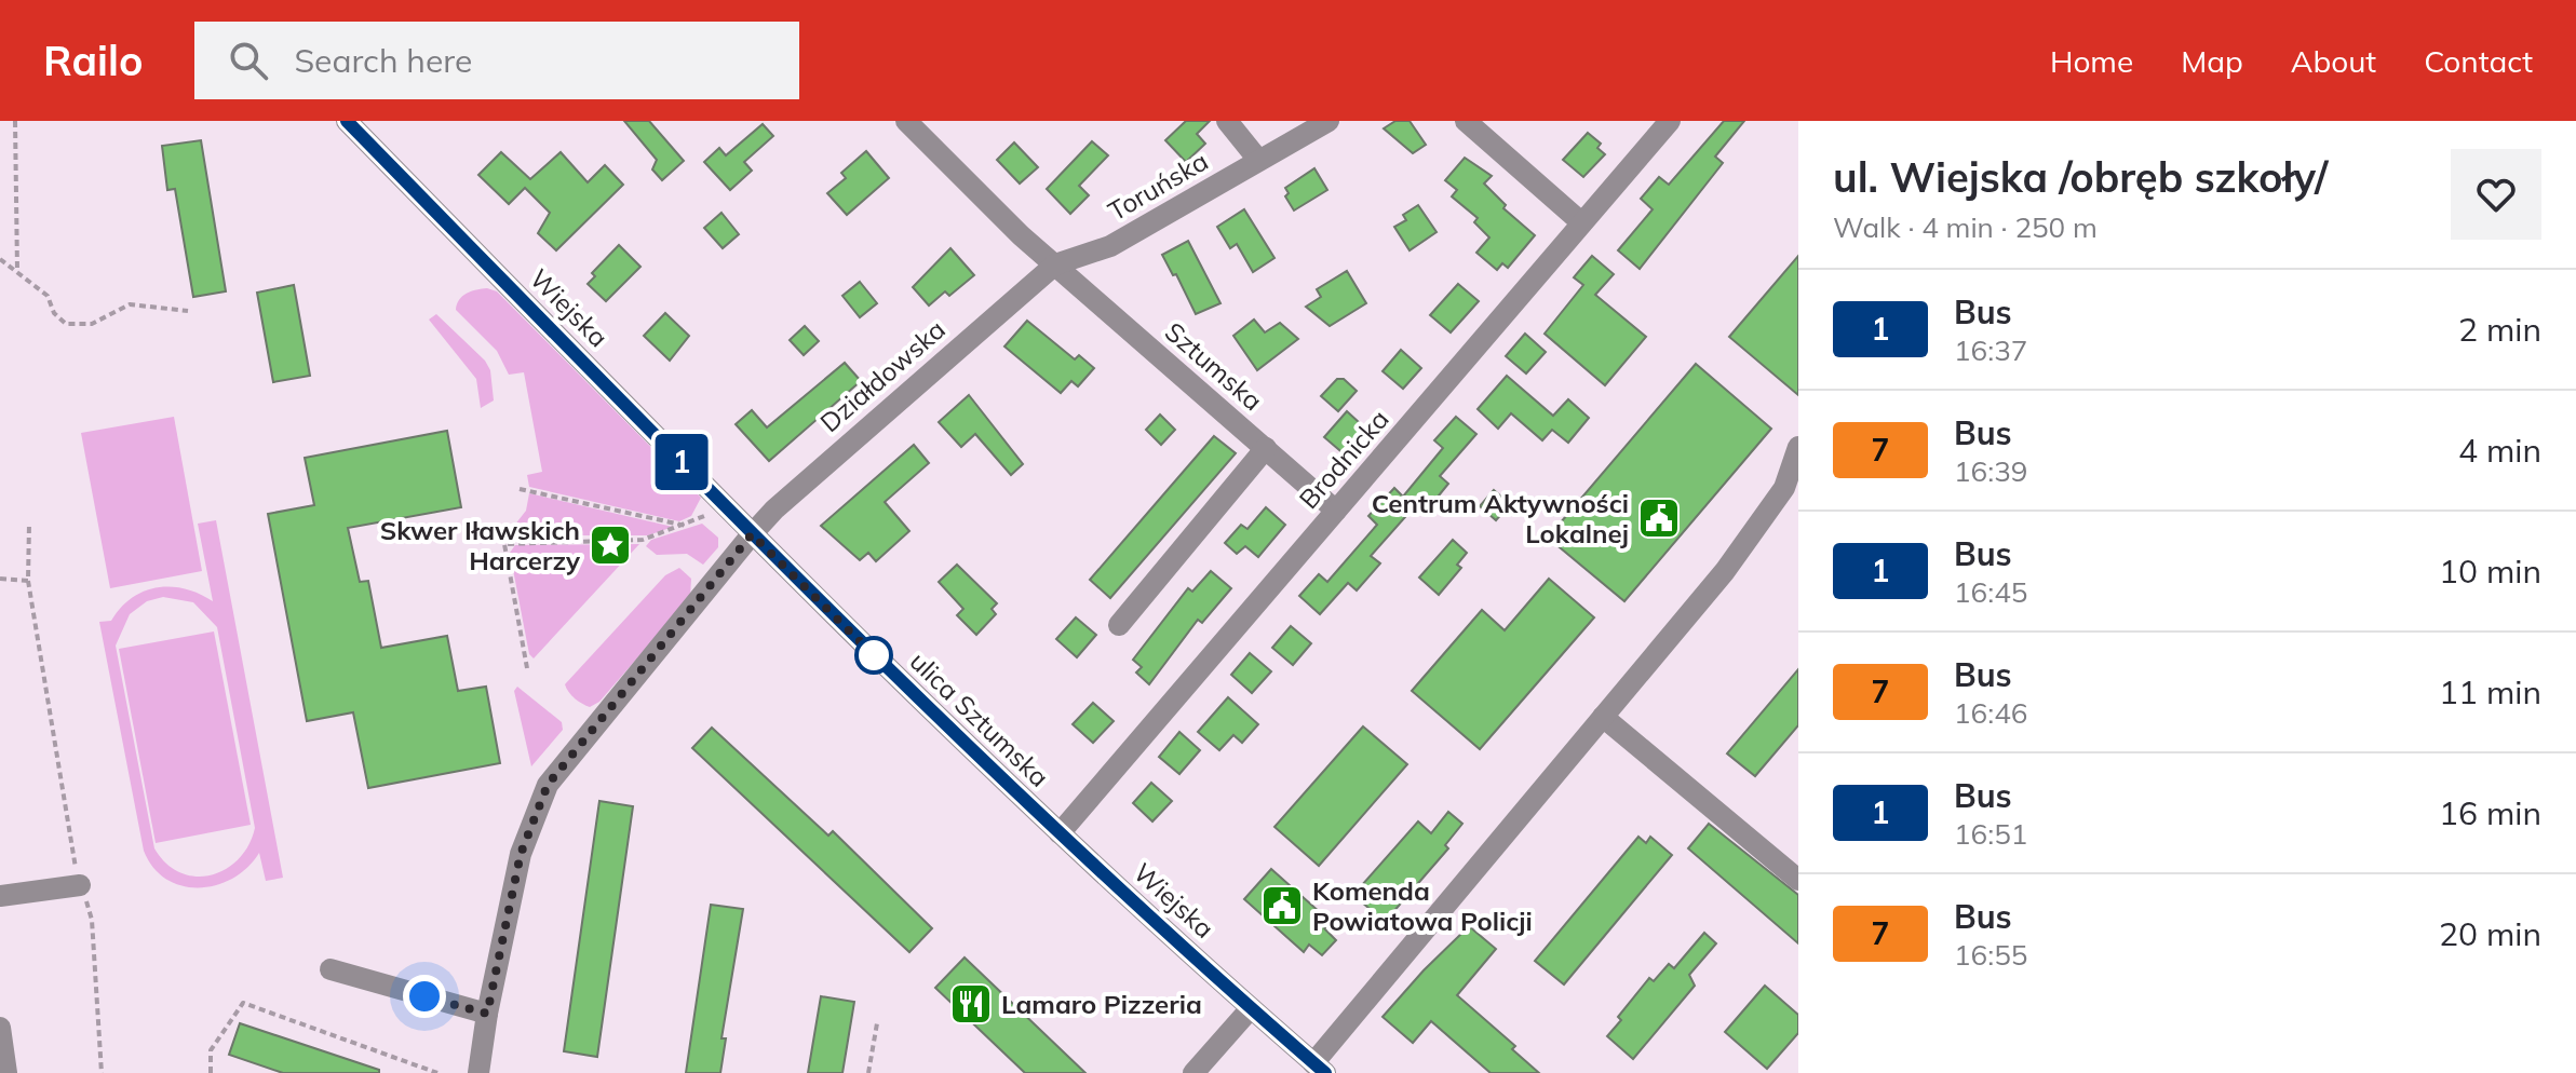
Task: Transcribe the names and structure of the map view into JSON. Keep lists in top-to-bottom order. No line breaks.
{"streets":{"street":["Toruńska","Wiejska","Sztumska","Działdowska","Brodnicka","ulica Sztumska"]},"crossings":[["Toruńska","Sztumska"],["Toruńska","Działdowska"],["Wiejska","Działdowska"],["Wiejska","Brodnicka"],["Wiejska","ulica Sztumska"],["Sztumska","Działdowska"],["Sztumska","Brodnicka"],["Działdowska","ulica Sztumska"],["Brodnicka","ulica Sztumska"]],"places":{"public building":["Centrum Aktywności Lokalnej","Komenda Powiatowa Policji"],"place":["Skwer Iławskich Harcerzy"],"restaurant":["Lamaro Pizzeria"]},"lines":["bus line 1"],"page":{"header":"Railo","search":"Search here","nav":["Home","Map","About","Contact"],"on_map":"1","heading":["ul. Wiejska /obręb szkoły/","Walk · 4 min · 250 m"],"list":[{"mark":"1","name":"Bus","note":"16:37","value":"2 min"},{"mark":"7","name":"Bus","note":"16:39","value":"4 min"},{"mark":"1","name":"Bus","note":"16:45","value":"10 min"},{"mark":"7","name":"Bus","note":"16:46","value":"11 min"},{"mark":"1","name":"Bus","note":"16:51","value":"16 min"},{"mark":"7","name":"Bus","note":"16:55","value":"20 min"}]}}
